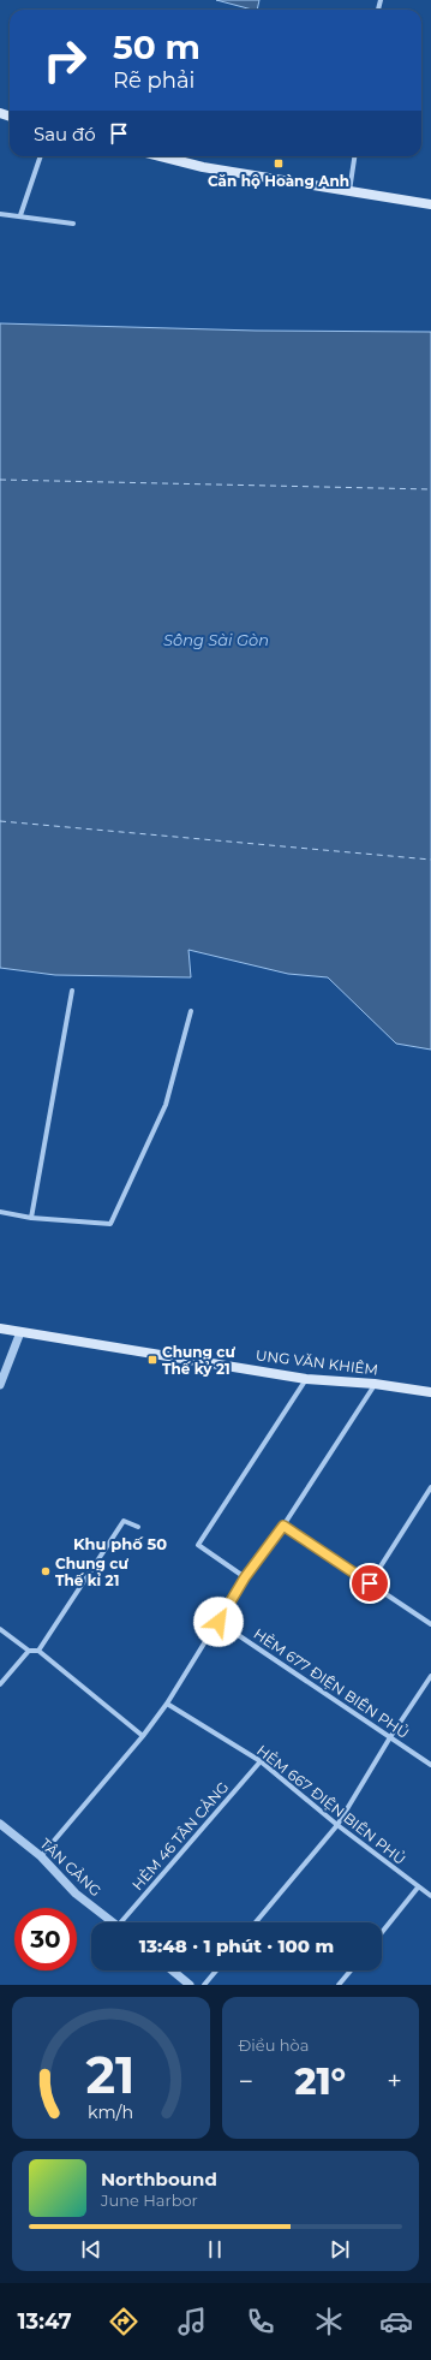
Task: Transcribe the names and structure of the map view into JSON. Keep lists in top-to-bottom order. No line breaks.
{"streets":{"main road":["UNG VĂN KHIÊM"],"street":["HẺM 677 ĐIỆN BIÊN PHỦ","HẺM 667 ĐIỆN BIÊN PHỦ","HẺM 46 TÂN CẢNG","TÂN CẢNG"]},"crossings":[["HẺM 667 ĐIỆN BIÊN PHỦ","HẺM 46 TÂN CẢNG"]],"districts":["Khu phố 50"],"water":["Sông Sài Gòn"],"places":{"transit":["Căn hộ Hoàng Anh","Chung cư Thế kỷ 21"],"other":["Chung cư Thế kỉ 21"]},"page":{"turn":["50 m","Rẽ phải"],"then":"Sau đó","limit":"30","trip":"13:48 · 1 phút · 100 m","tile":"Điều hòa","heat":["−","21°","+"],"song":["Northbound","June Harbor"],"tabs":"13:47","gauge":["21","km/h"]}}
